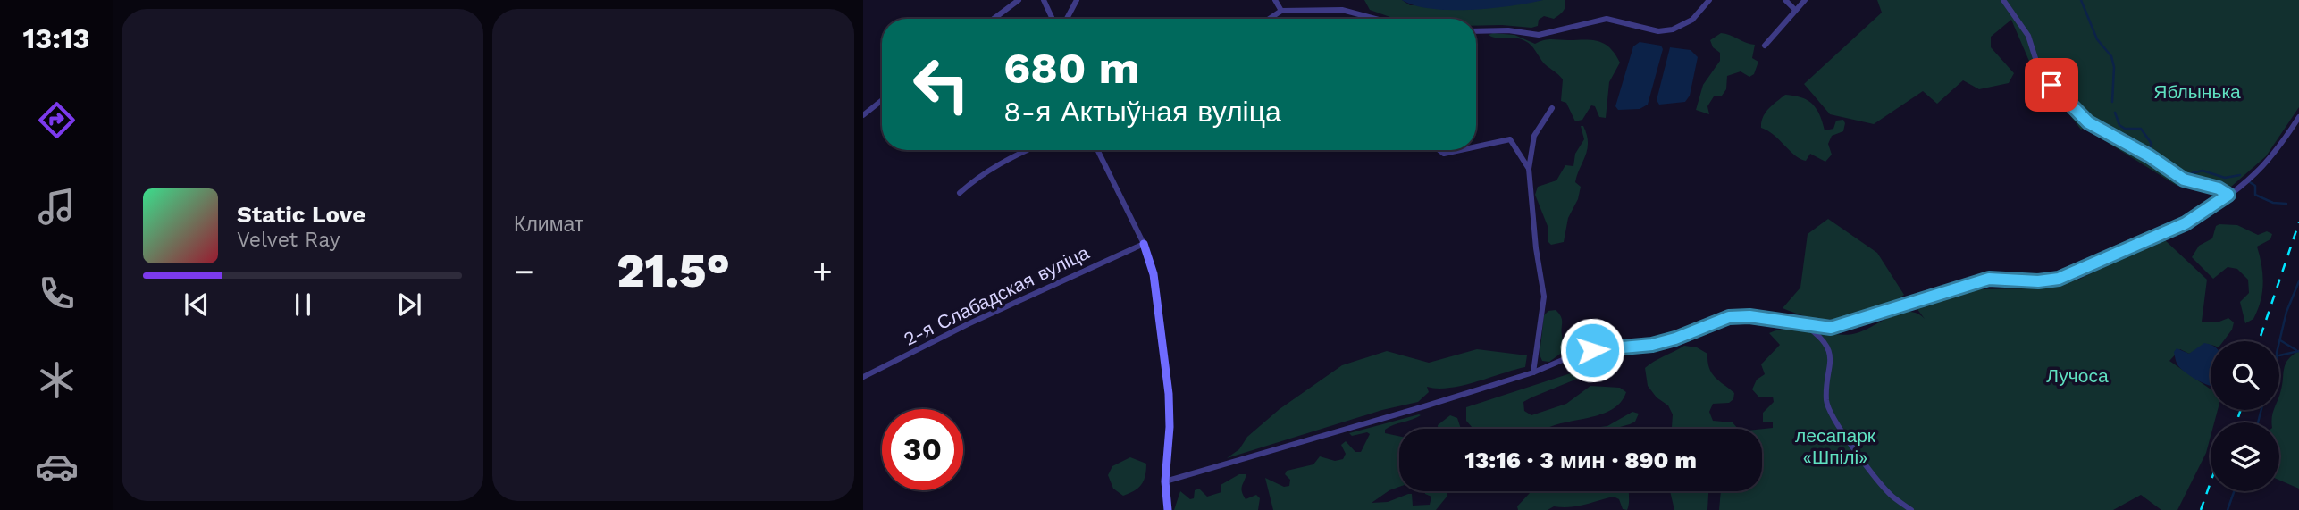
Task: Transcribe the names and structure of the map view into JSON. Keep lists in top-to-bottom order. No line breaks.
{"streets":{"street":["2-я Слабадская вуліца"]},"parks":["Яблынька","Лучоса","лесапарк «Шпілі»"],"page":{"tabs":"13:13","tile":"Климат","turn":["680 m","8-я Актыўная вуліца"],"song":["Static Love","Velvet Ray"],"heat":["−","21.5°","+"],"limit":"30","trip":"13:16 · 3 мин · 890 m"}}
